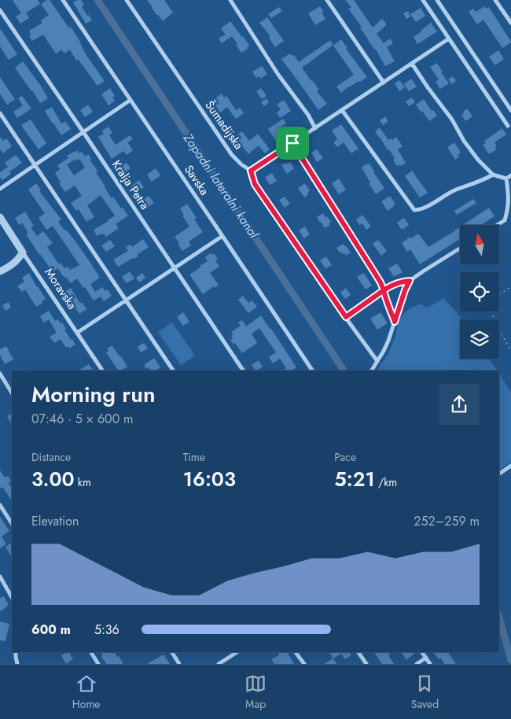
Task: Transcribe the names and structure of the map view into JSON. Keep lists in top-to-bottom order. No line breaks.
{"streets":{"street":["Šumadijska","Savska","Kralja Petra","Moravska"]},"water":["Zapadni lateralni kanal"],"north":"top","page":{"heading":["Morning run","07:46 · 5 × 600 m"],"stats":[["Distance","3.00 km"],["Time","16:03"],["Pace","5:21 /km"]],"chart":["Elevation","252–259 m"],"list":[{"name":"600 m","note":"5:36"}],"tabs":["Home","Map","Saved"]}}
